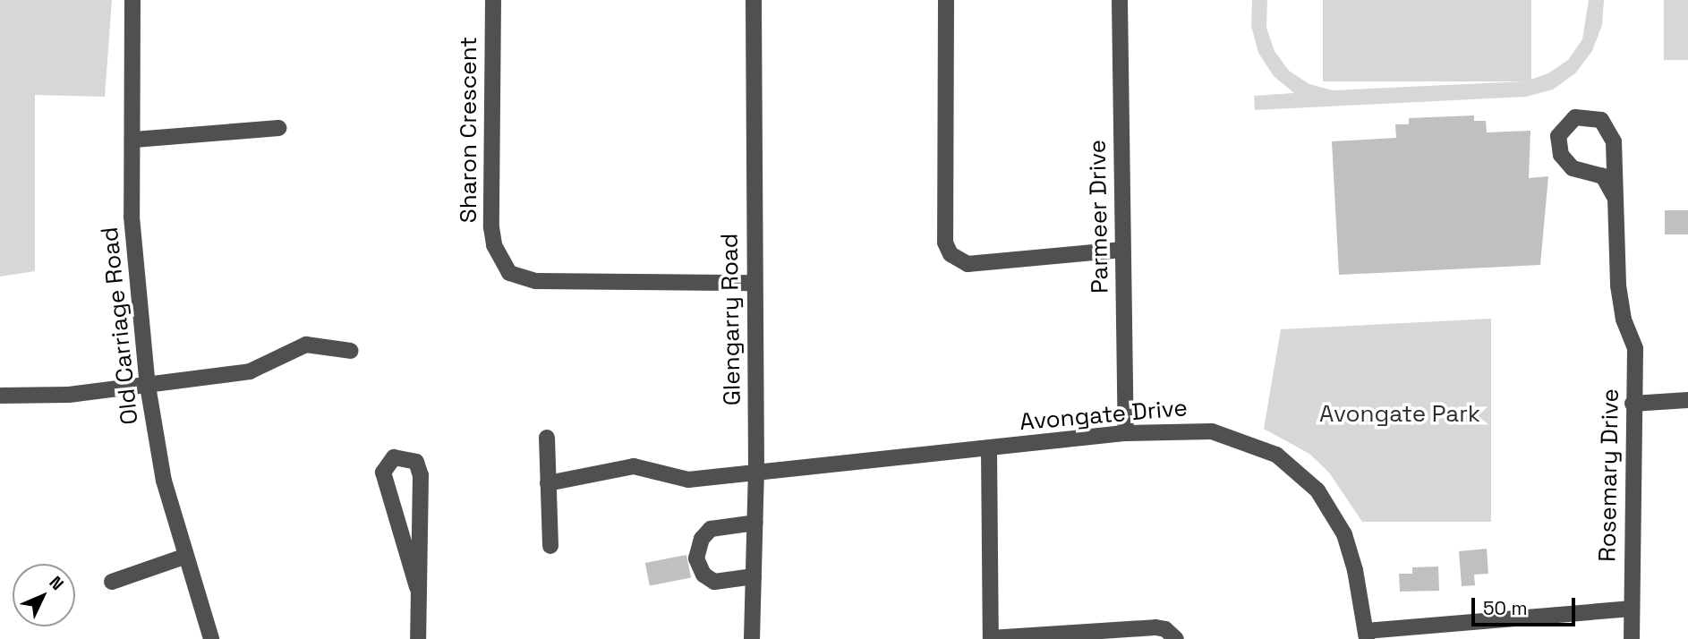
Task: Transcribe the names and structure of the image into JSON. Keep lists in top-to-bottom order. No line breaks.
{"streets":{"street":["Sharon Crescent","Parmeer Drive","Glengarry Road","Old Carriage Road","Avongate Drive","Rosemary Drive"]},"crossings":[["Sharon Crescent","Glengarry Road"],["Parmeer Drive","Avongate Drive"],["Glengarry Road","Avongate Drive"]],"parks":["Avongate Park"],"scale_bar":"50 m","north":"top right"}
